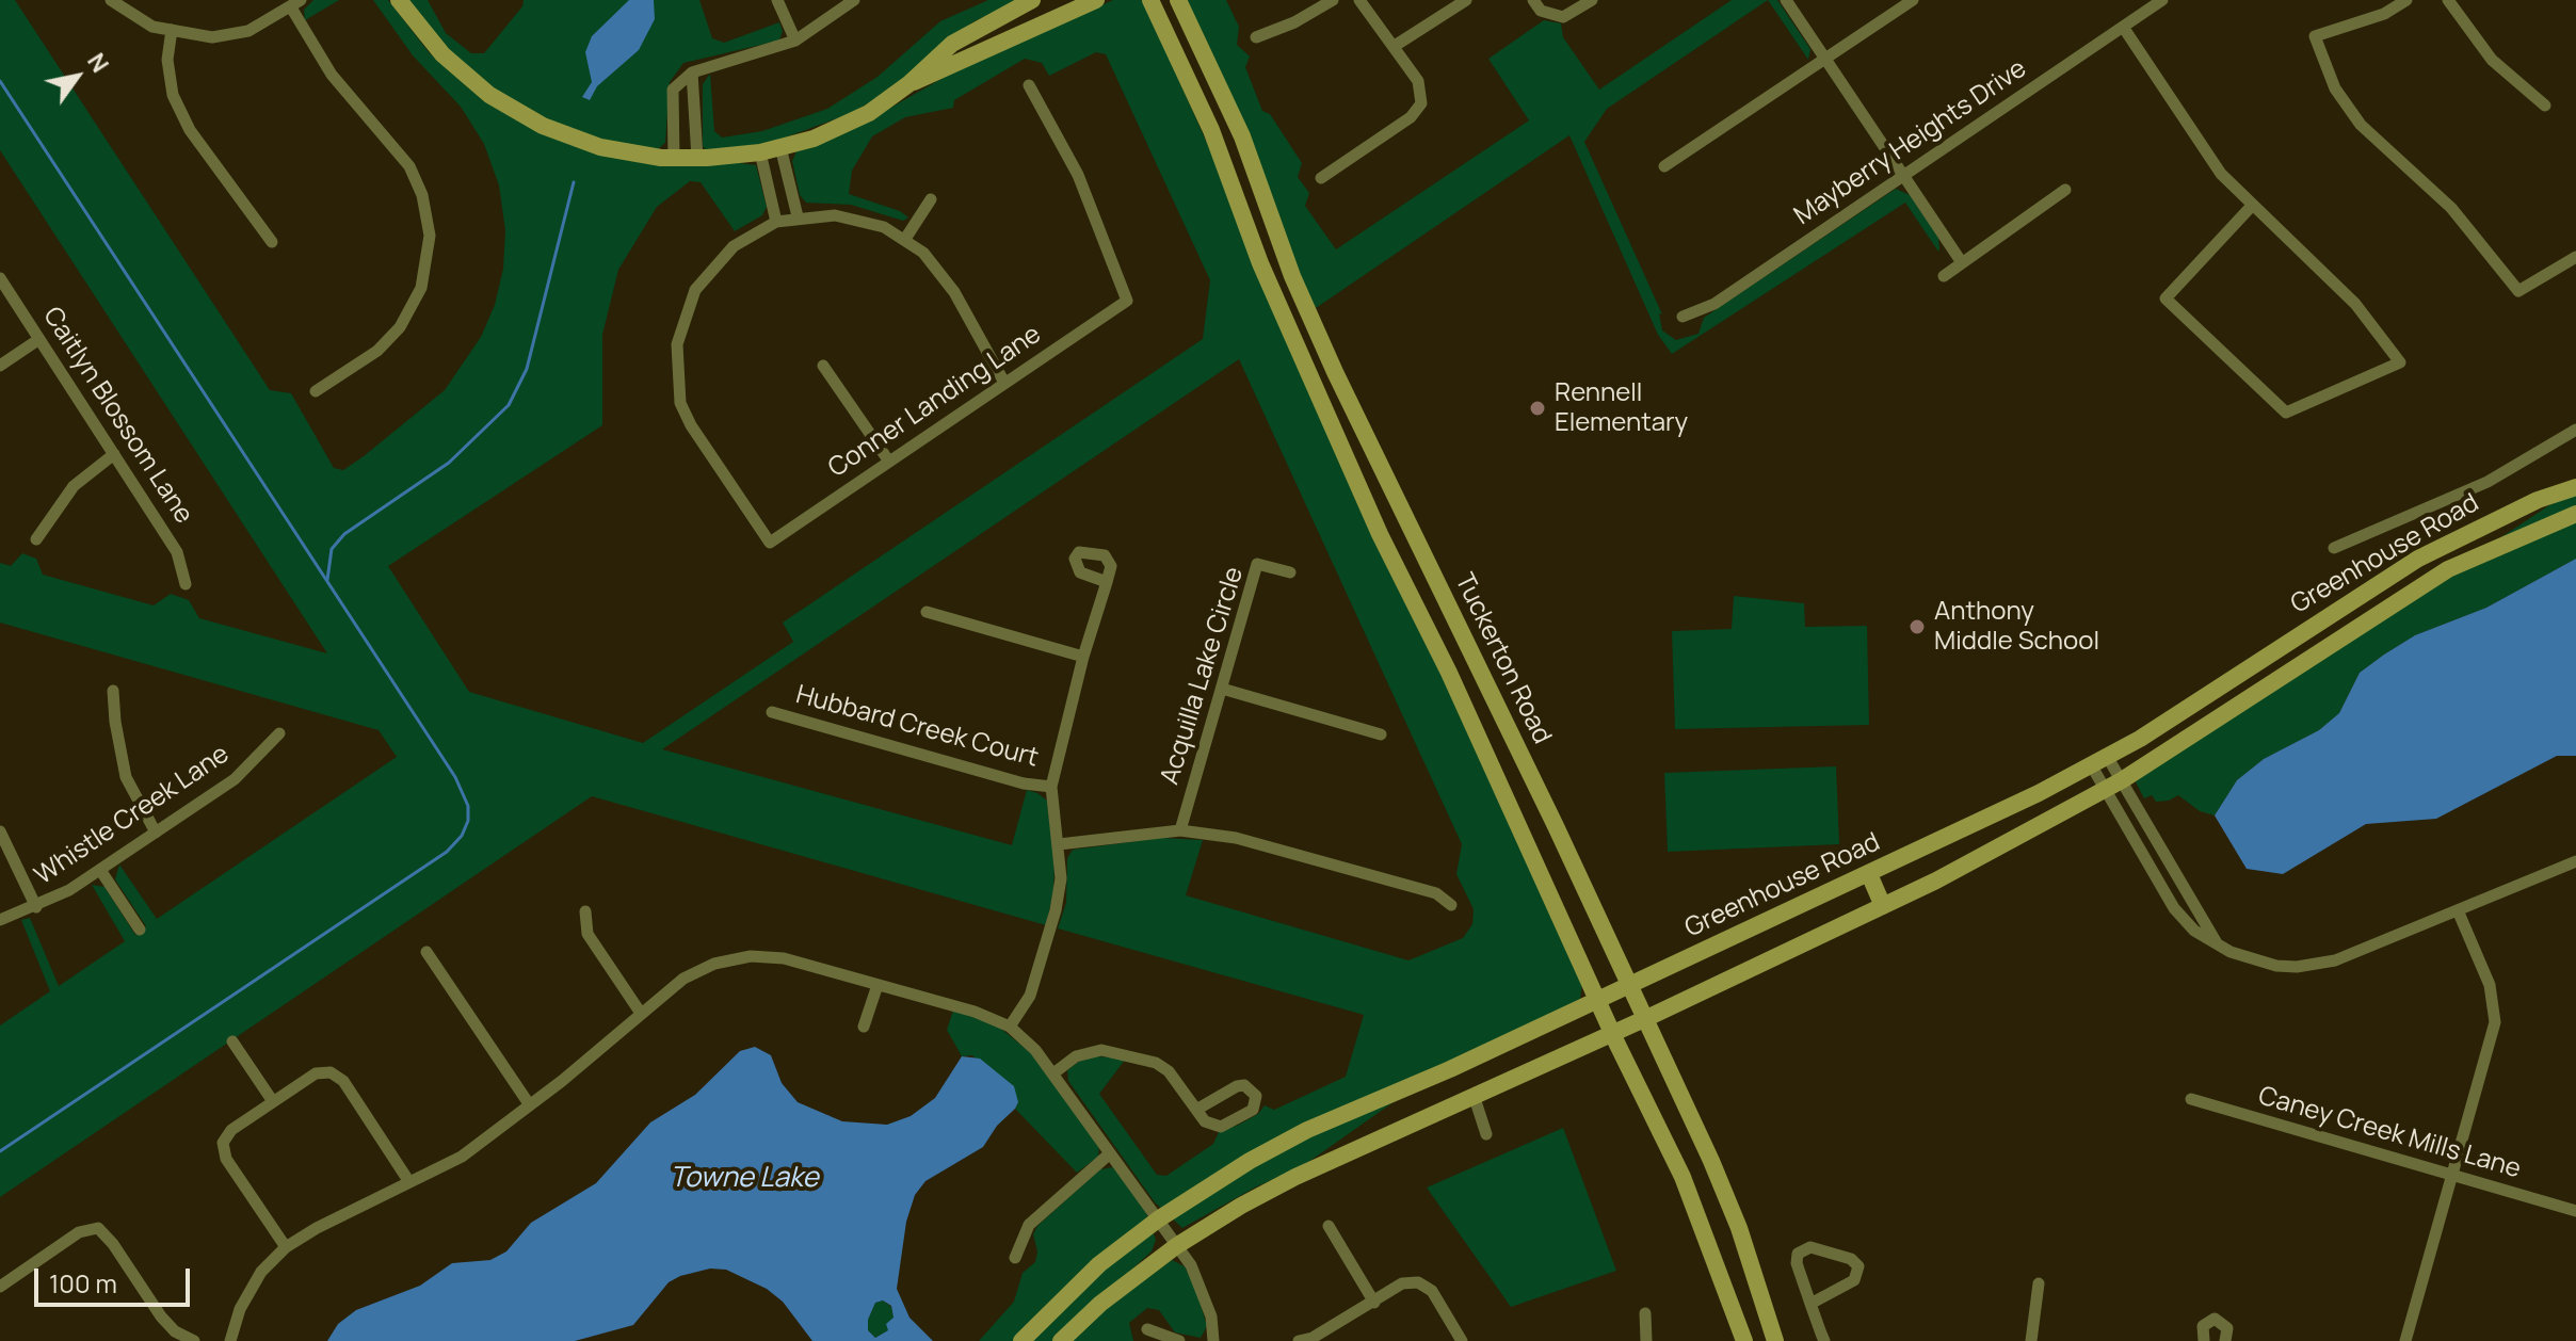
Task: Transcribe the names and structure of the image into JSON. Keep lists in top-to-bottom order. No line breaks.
{"streets":{"main road":["Greenhouse Road","Tuckerton Road"],"street":["Mayberry Heights Drive","Conner Landing Lane","Caitlyn Blossom Lane","Acquilla Lake Circle","Hubbard Creek Court","Whistle Creek Lane","Caney Creek Mills Lane"]},"crossings":[["Greenhouse Road","Tuckerton Road"]],"water":["Towne Lake"],"places":["Rennell Elementary","Anthony Middle School"],"scale_bar":"100 m","north":"top right"}
